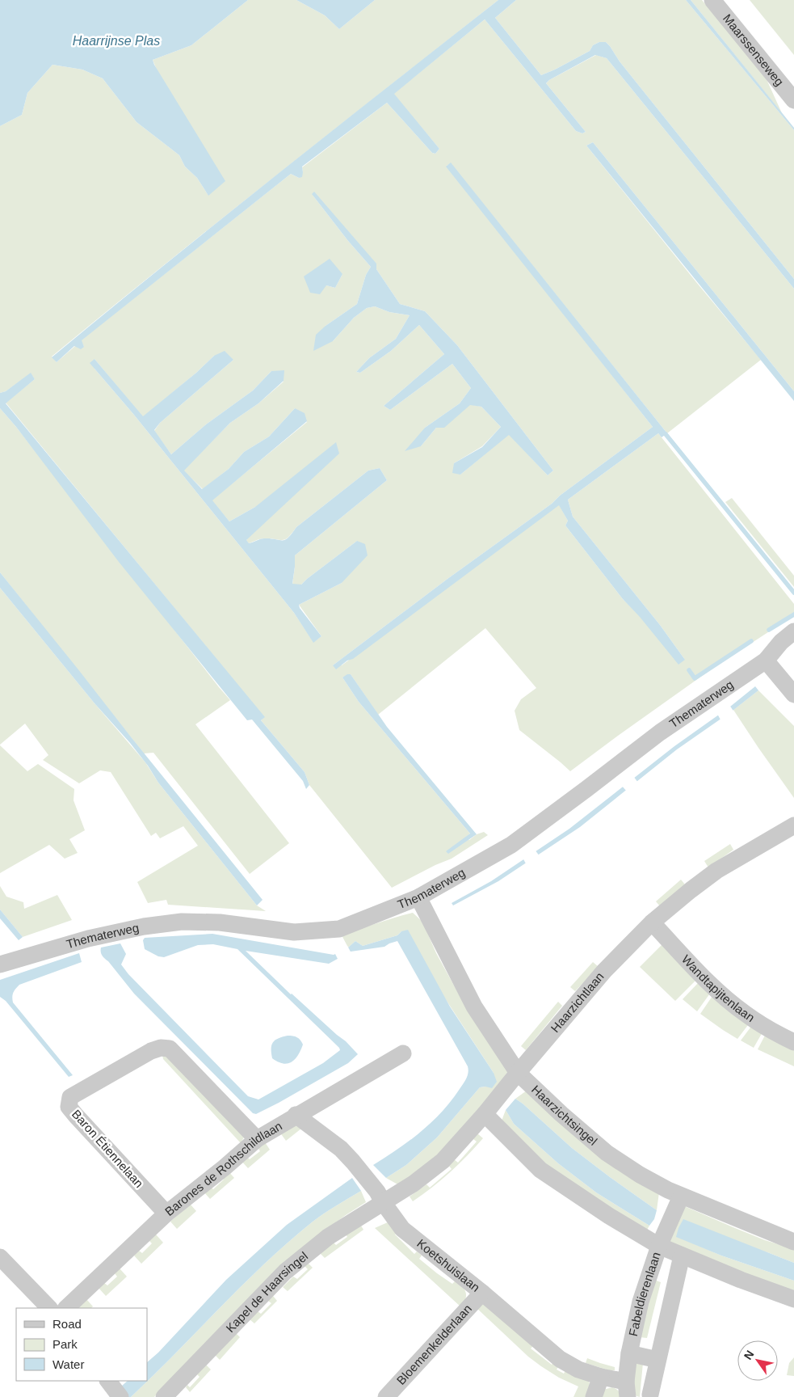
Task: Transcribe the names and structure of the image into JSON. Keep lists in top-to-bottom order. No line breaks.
{"streets":{"street":["Maarssenseweg","Thematerweg","Wandtapijtenlaan","Haarzichtlaan","Haarzichtsingel","Baron Étiennelaan","Barones de Rothschildlaan","Koetshuislaan","Kapel de Haarsingel","Fabeldierenlaan","Bloemenkelderlaan"]},"crossings":[["Thematerweg","Haarzichtsingel"],["Wandtapijtenlaan","Haarzichtlaan"],["Haarzichtlaan","Haarzichtsingel"],["Haarzichtlaan","Koetshuislaan"],["Haarzichtlaan","Kapel de Haarsingel"],["Haarzichtsingel","Fabeldierenlaan"],["Baron Étiennelaan","Barones de Rothschildlaan"],["Barones de Rothschildlaan","Koetshuislaan"],["Koetshuislaan","Kapel de Haarsingel"],["Koetshuislaan","Fabeldierenlaan"],["Koetshuislaan","Bloemenkelderlaan"]],"water":["Haarrijnse Plas"],"legend":["Road","Park","Water"],"north":"top left"}
